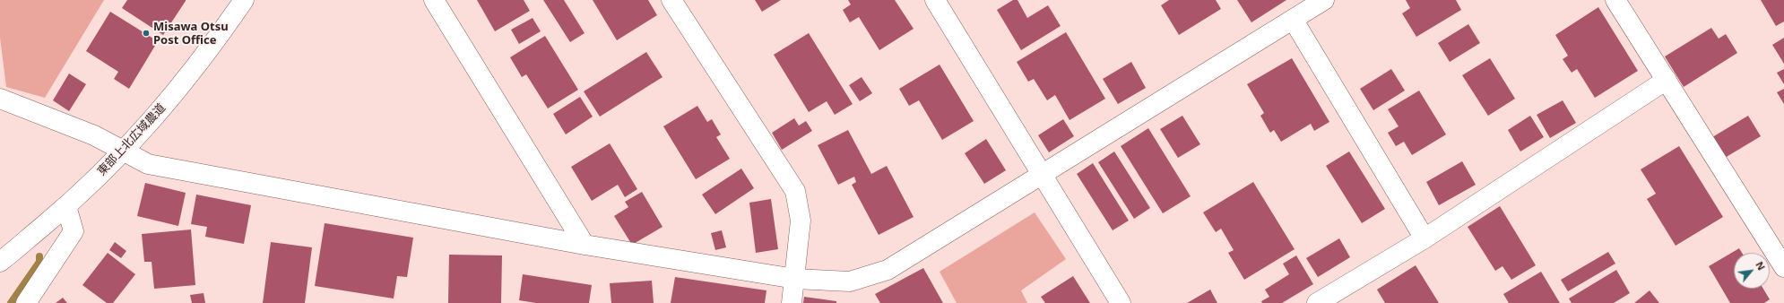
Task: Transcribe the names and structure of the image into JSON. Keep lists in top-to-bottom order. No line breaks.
{"streets":{"street":["東部上北広域農道"]},"places":["Misawa Otsu Post Office"],"north":"top right"}
